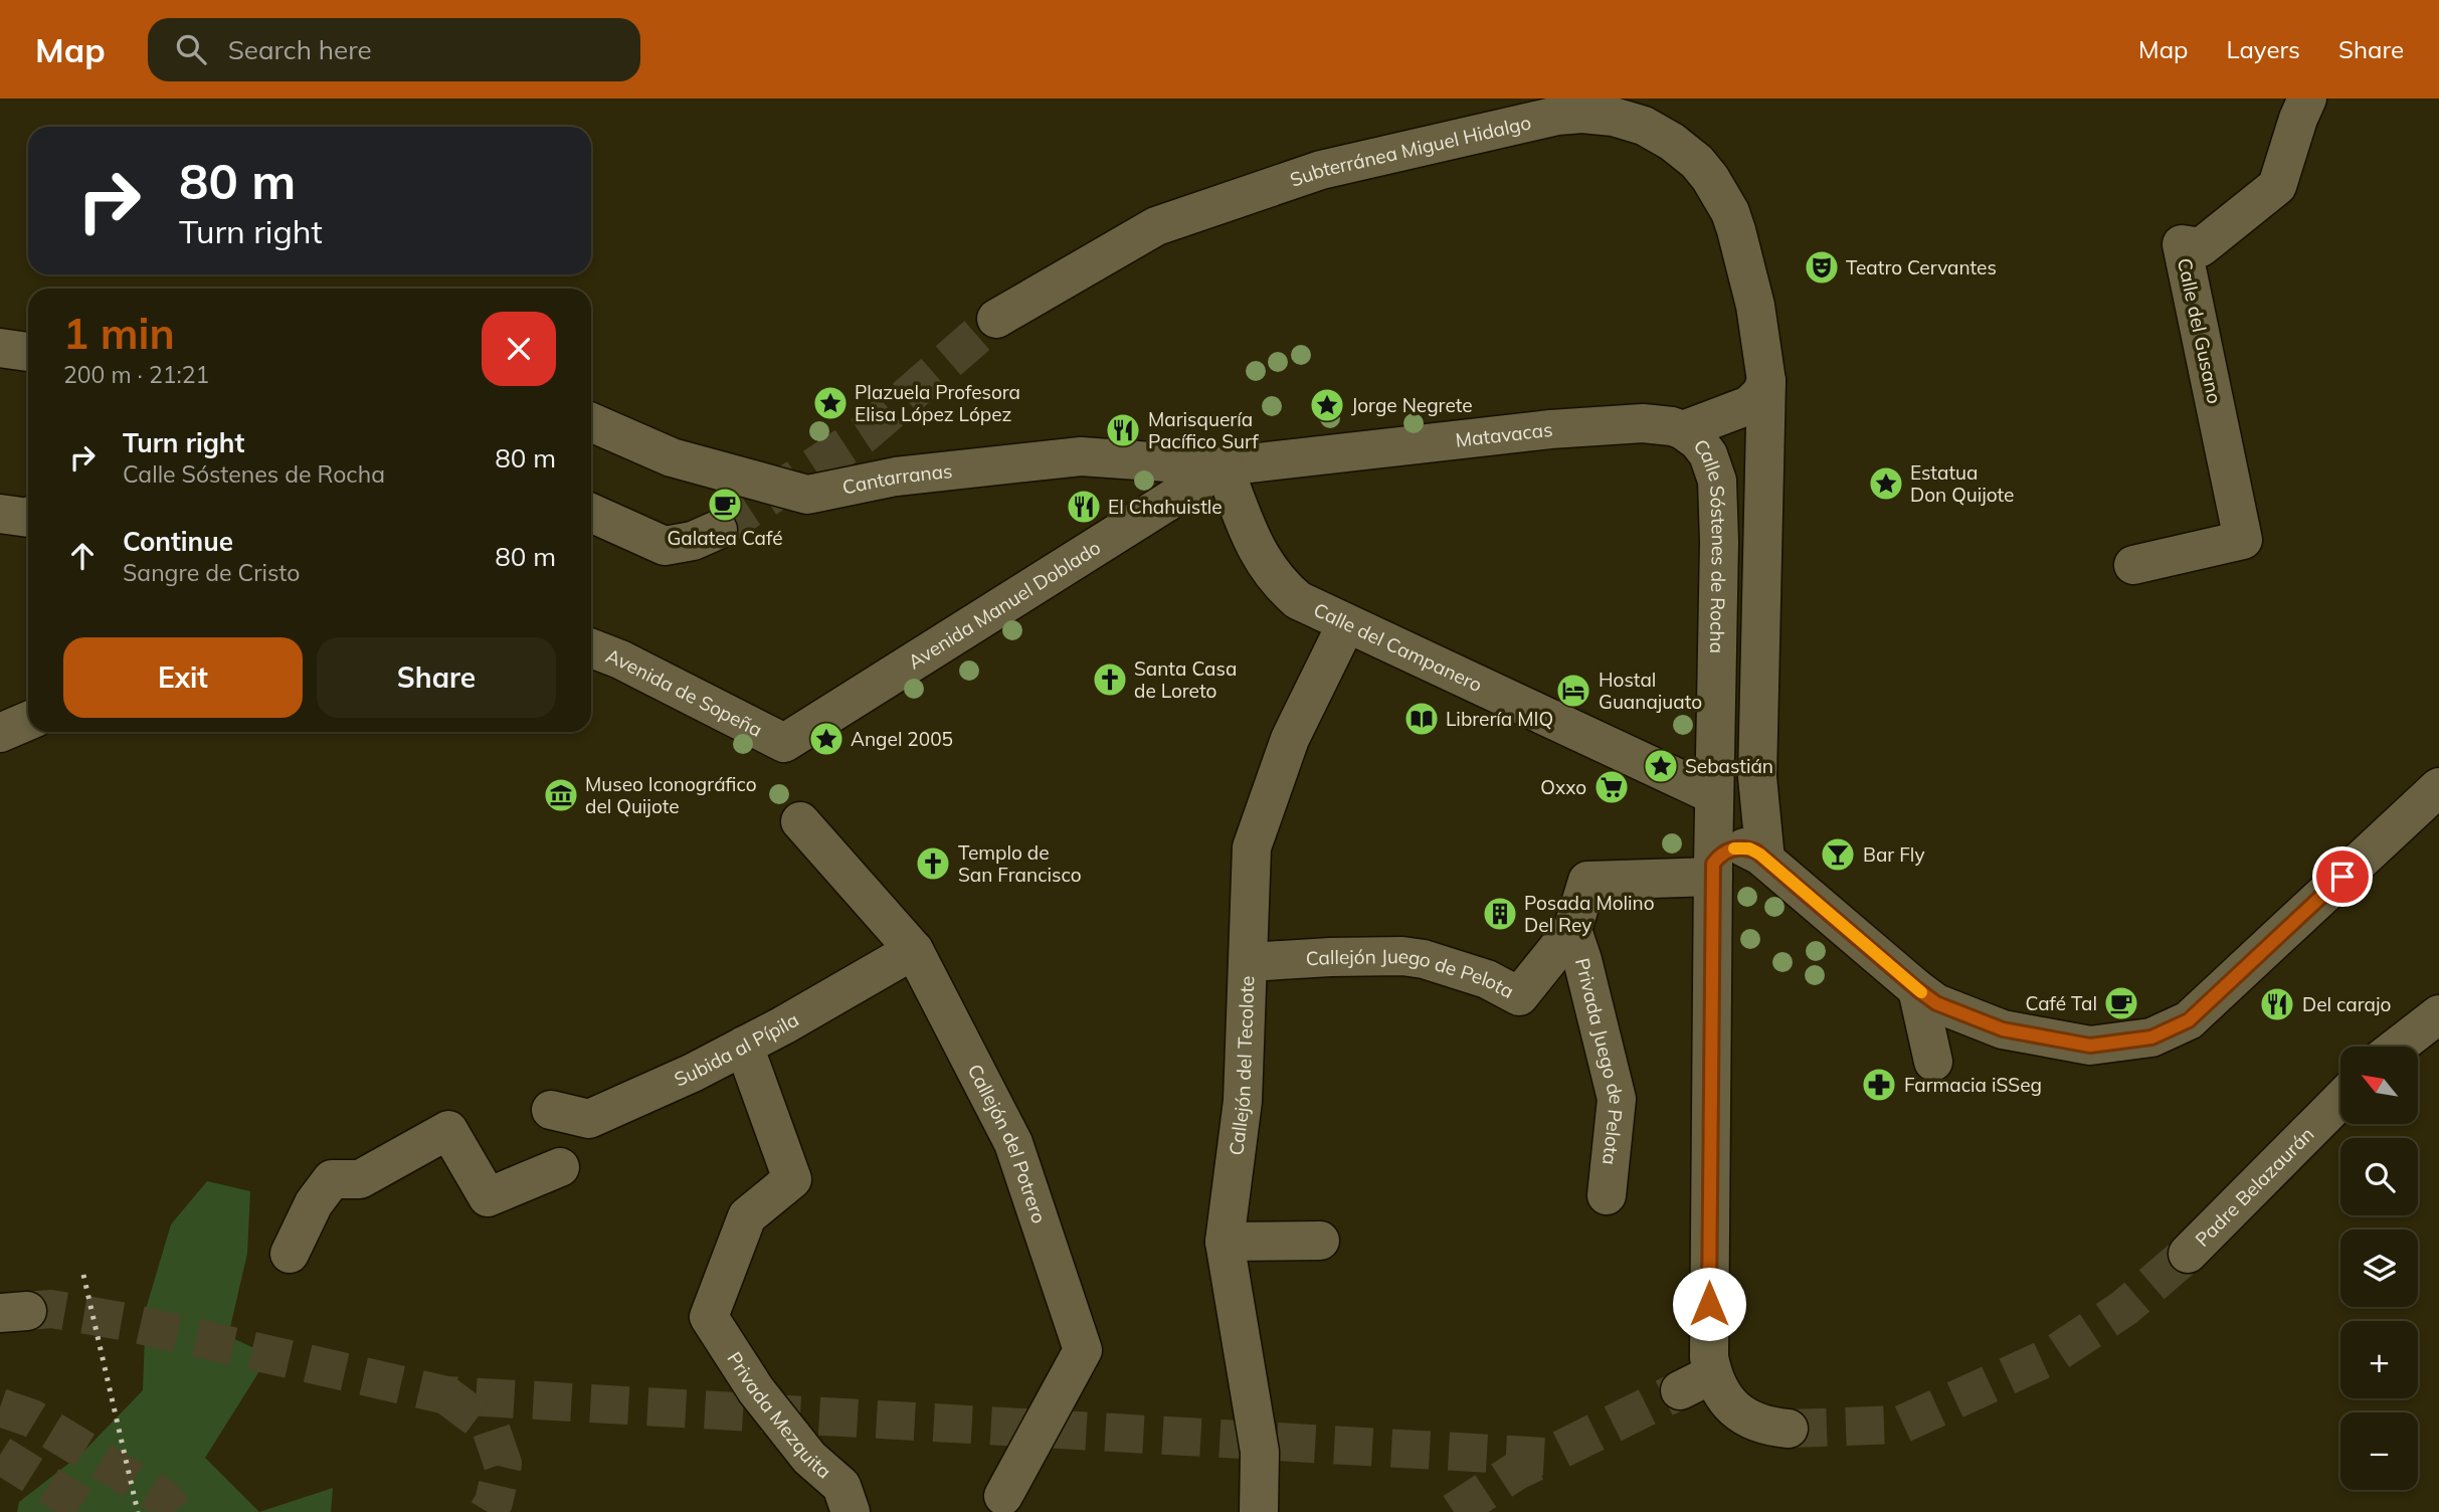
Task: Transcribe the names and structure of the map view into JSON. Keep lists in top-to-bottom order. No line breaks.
{"streets":{"street":["Subterránea Miguel Hidalgo","Calle del Gusano","Matavacas","Cantarranas","Calle Sóstenes de Rocha","Avenida Manuel Doblado","Calle del Campanero","Avenida de Sopeña","Callejón Juego de Pelota","Subida al Pípila","Privada Juego de Pelota","Callejón del Tecolote","Callejón del Potrero","Padre Belazaurán","Privada Mezquita"]},"crossings":[["Matavacas","Cantarranas"],["Matavacas","Calle Sóstenes de Rocha"],["Matavacas","Avenida Manuel Doblado"],["Matavacas","Calle del Campanero"],["Cantarranas","Avenida Manuel Doblado"],["Cantarranas","Calle del Campanero"],["Calle Sóstenes de Rocha","Calle del Campanero"],["Calle Sóstenes de Rocha","Callejón Juego de Pelota"],["Avenida Manuel Doblado","Calle del Campanero"],["Avenida Manuel Doblado","Avenida de Sopeña"],["Callejón Juego de Pelota","Privada Juego de Pelota"],["Callejón Juego de Pelota","Callejón del Tecolote"],["Subida al Pípila","Callejón del Potrero"],["Subida al Pípila","Privada Mezquita"]],"places":{"theatre":["Teatro Cervantes"],"place":["Plazuela Profesora Elisa López López","Jorge Negrete","Estatua Don Quijote","Angel 2005","Sebastián"],"restaurant":["Marisquería Pacífico Surf","El Chahuistle","Del carajo"],"cafe":["Galatea Café","Café Tal"],"church":["Santa Casa de Loreto","Templo de San Francisco"],"hotel":["Hostal Guanajuato"],"library":["Librería MIQ"],"supermarket":["Oxxo"],"museum":["Museo Iconográfico del Quijote"],"bar":["Bar Fly"],"building":["Posada Molino Del Rey"],"pharmacy":["Farmacia iSSeg"]},"north":"top left","page":{"header":"Map","search":"Search here","nav":["Map","Layers","Share"],"turn":["80 m","Turn right"],"heading":["1 min","200 m · 21:21"],"list":[{"name":"Turn right","note":"Calle Sóstenes de Rocha","value":"80 m"},{"name":"Continue","note":"Sangre de Cristo","value":"80 m"}],"buttons":["Exit","Share"],"map_buttons":["+","−"]}}
